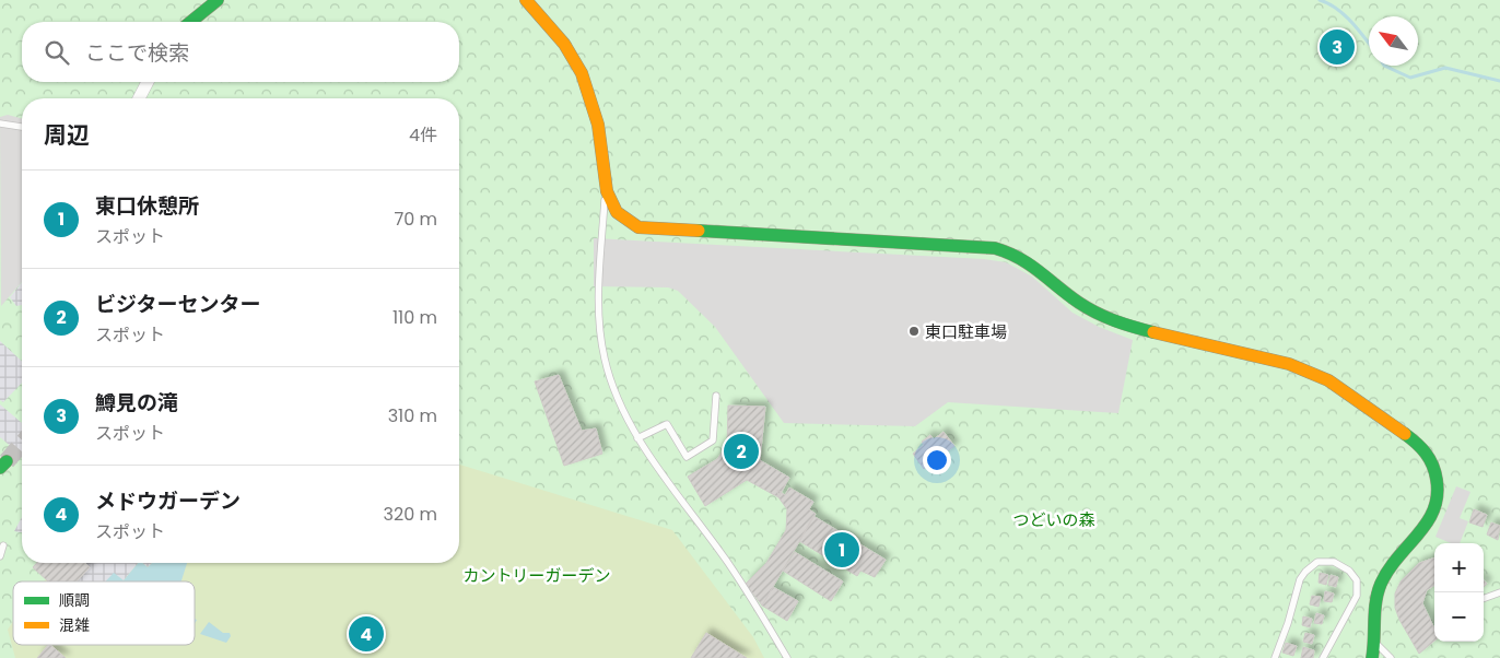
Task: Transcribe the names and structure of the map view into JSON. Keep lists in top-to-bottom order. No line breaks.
{"parks":["つどいの森","カントリーガーデン"],"places":["東口駐車場"],"legend":["順調","混雑"],"north":"top left","page":{"search":"ここで検索","pins":["3","2","1","4"],"heading":["周辺","4件"],"list":[{"mark":"1","name":"東口休憩所","note":"スポット","value":"70 m"},{"mark":"2","name":"ビジターセンター","note":"スポット","value":"110 m"},{"mark":"3","name":"鱒見の滝","note":"スポット","value":"310 m"},{"mark":"4","name":"メドウガーデン","note":"スポット","value":"320 m"}],"map_buttons":["+","−"]}}
